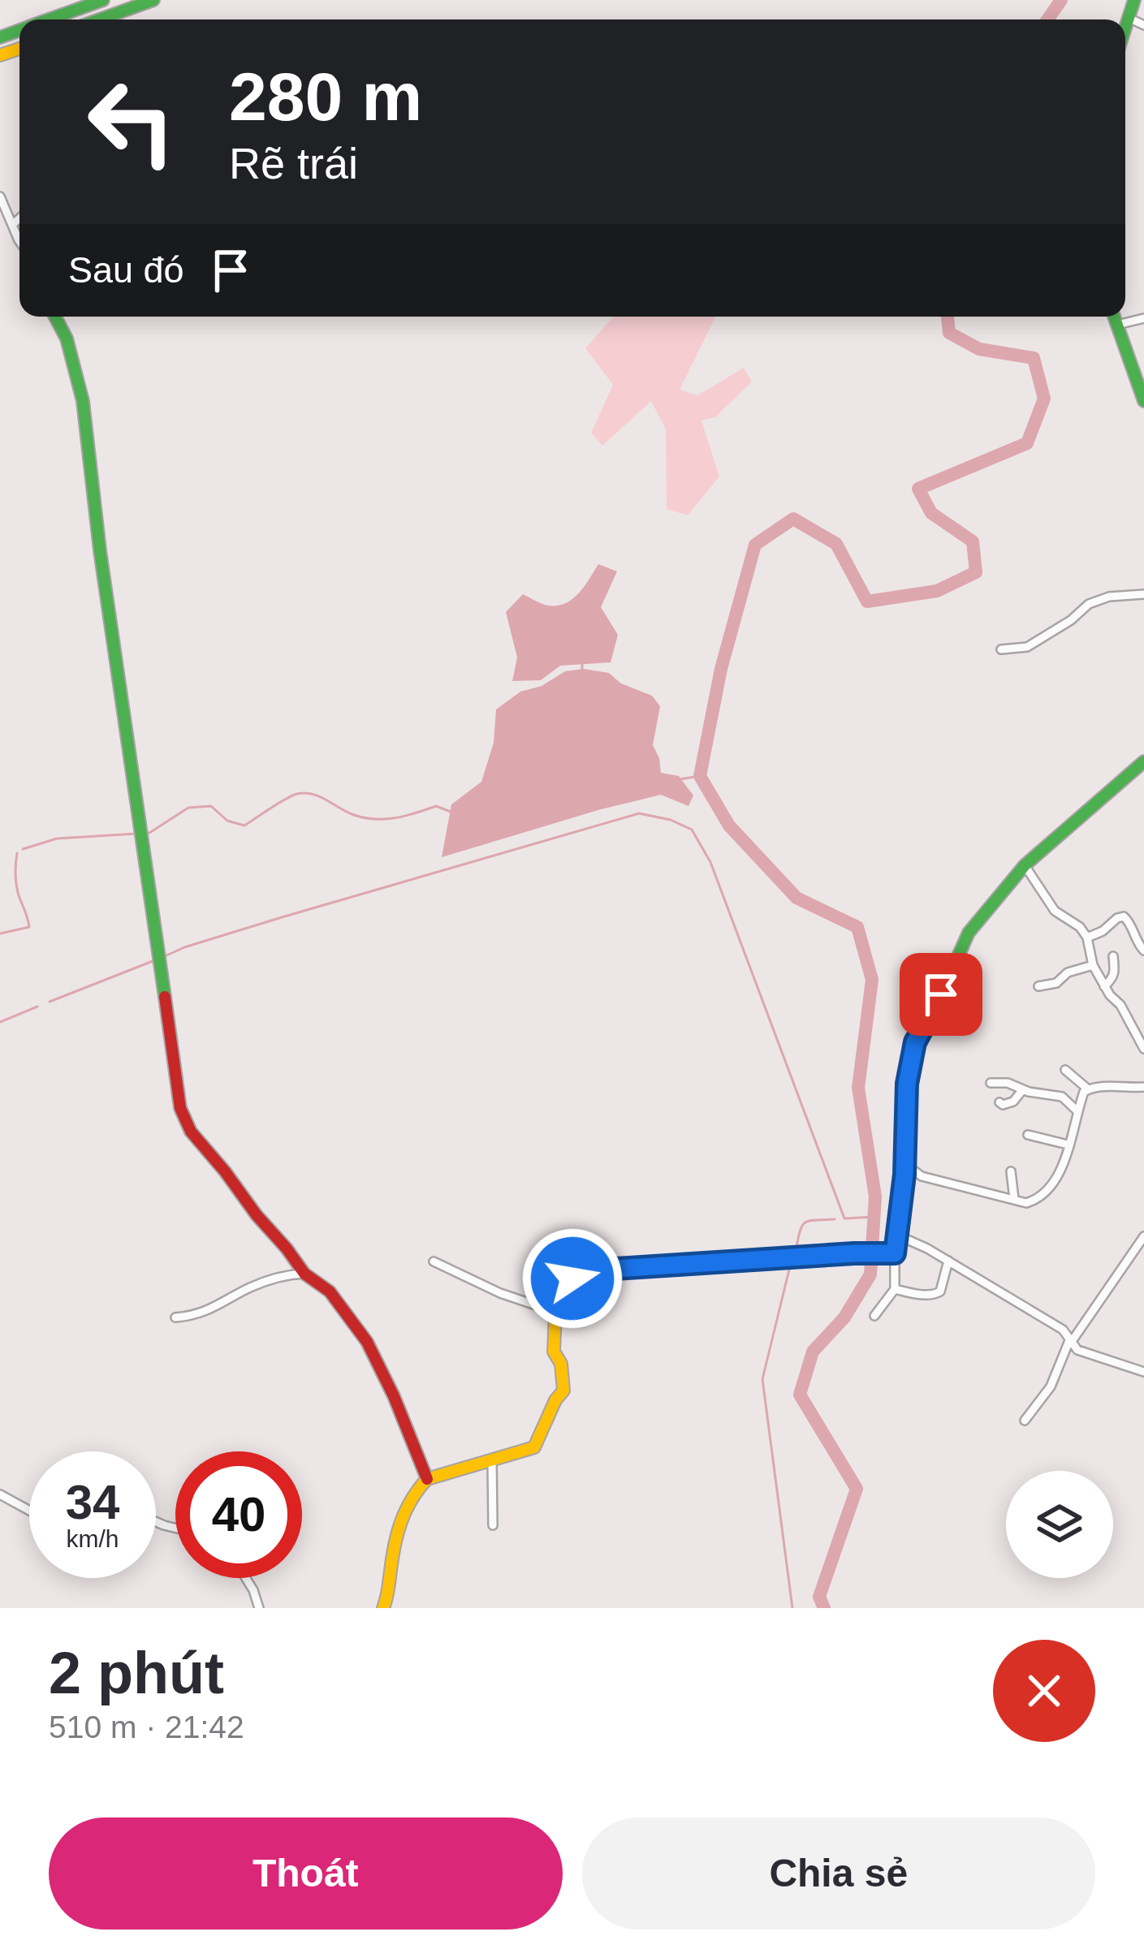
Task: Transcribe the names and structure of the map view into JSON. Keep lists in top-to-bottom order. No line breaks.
{"page":{"turn":["280 m","Rẽ trái"],"then":"Sau đó","speed":"34 km/h","limit":"40","heading":["2 phút","510 m · 21:42"],"buttons":["Thoát","Chia sẻ"]}}
